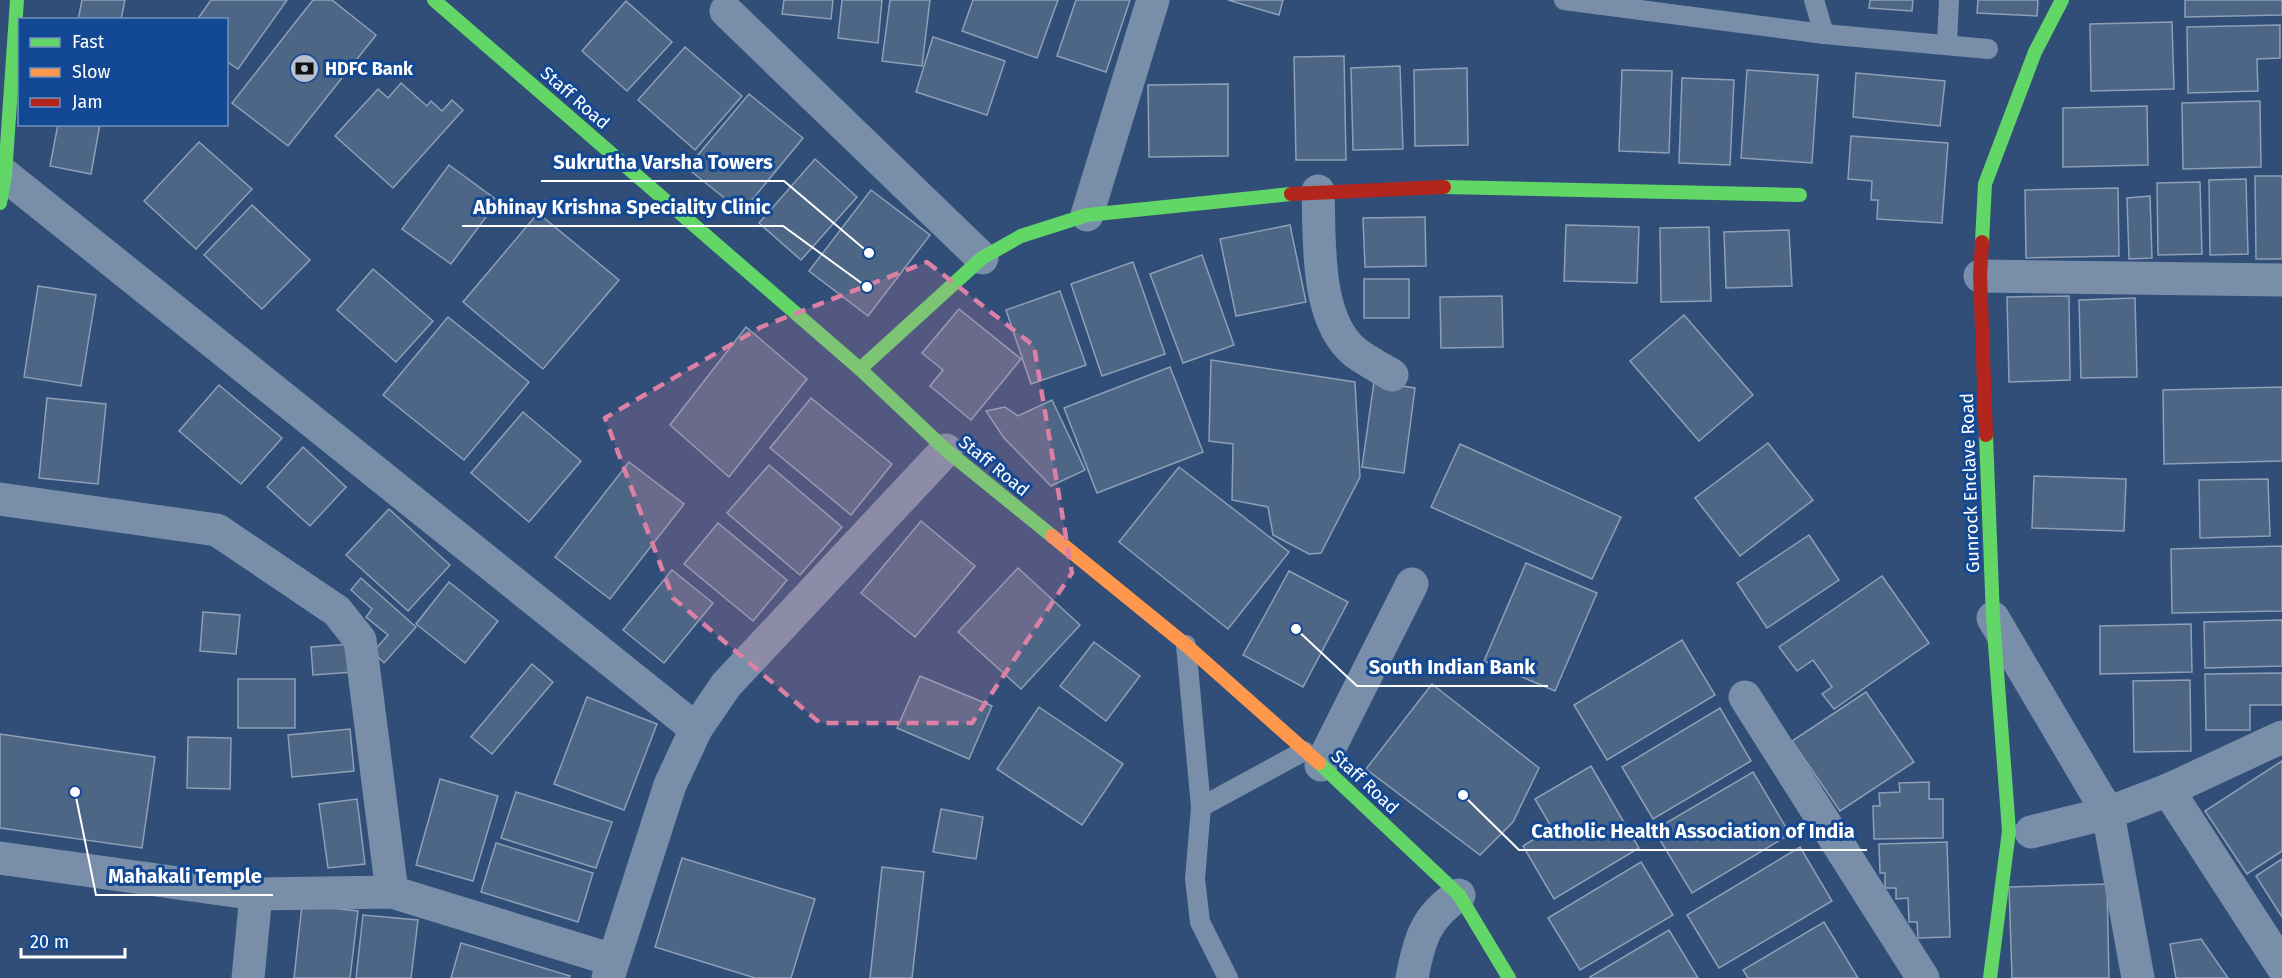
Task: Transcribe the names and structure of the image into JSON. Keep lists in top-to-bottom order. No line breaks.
{"streets":{"street":["Staff Road","Gunrock Enclave Road"]},"places":{"bank":["HDFC Bank"],"other":["Sukrutha Varsha Towers","Abhinay Krishna Speciality Clinic","South Indian Bank","Mahakali Temple","Catholic Health Association of India"]},"legend":["Fast","Slow","Jam"],"scale_bar":"20 m"}
